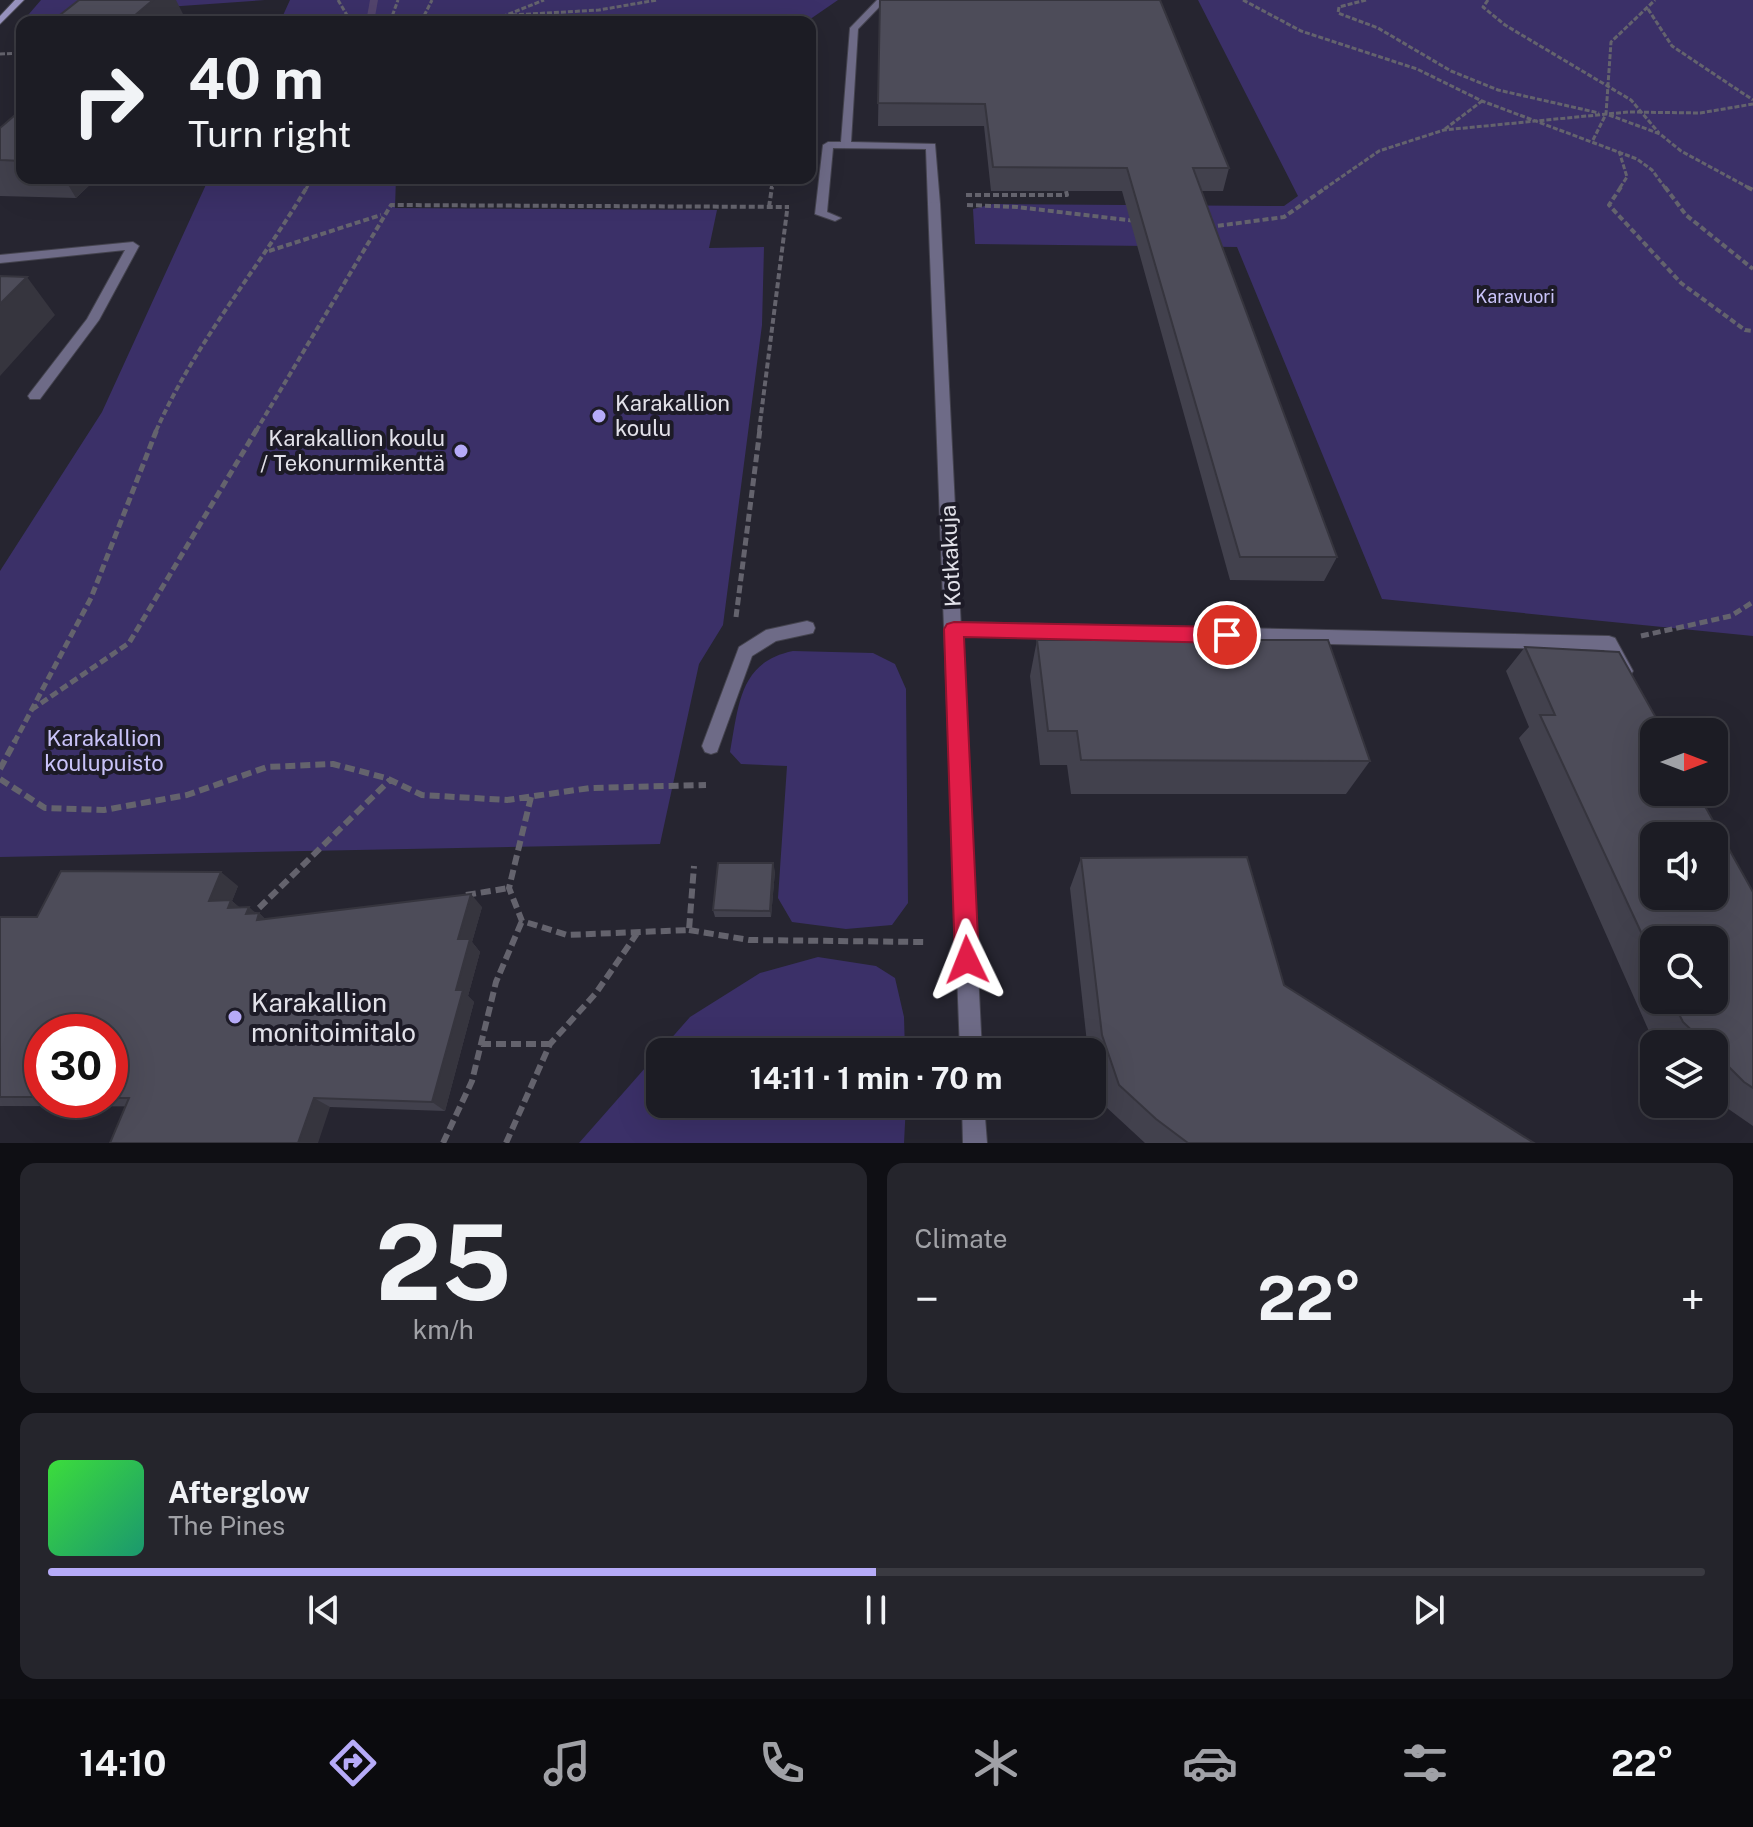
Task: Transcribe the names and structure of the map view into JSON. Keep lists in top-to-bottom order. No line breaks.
{"streets":{"street":["Kotkakuja"]},"parks":["Karavuori","Karakallion koulupuisto"],"places":["Karakallion koulu","Karakallion koulu / Tekonurmikenttä","Karakallion monitoimitalo"],"north":"right","page":{"turn":["40 m","Turn right"],"limit":"30","trip":"14:11 · 1 min · 70 m","tile":[["25","km/h"],"Climate"],"heat":["−","22°","+"],"song":["Afterglow","The Pines"],"tabs":["14:10","22°"]}}
